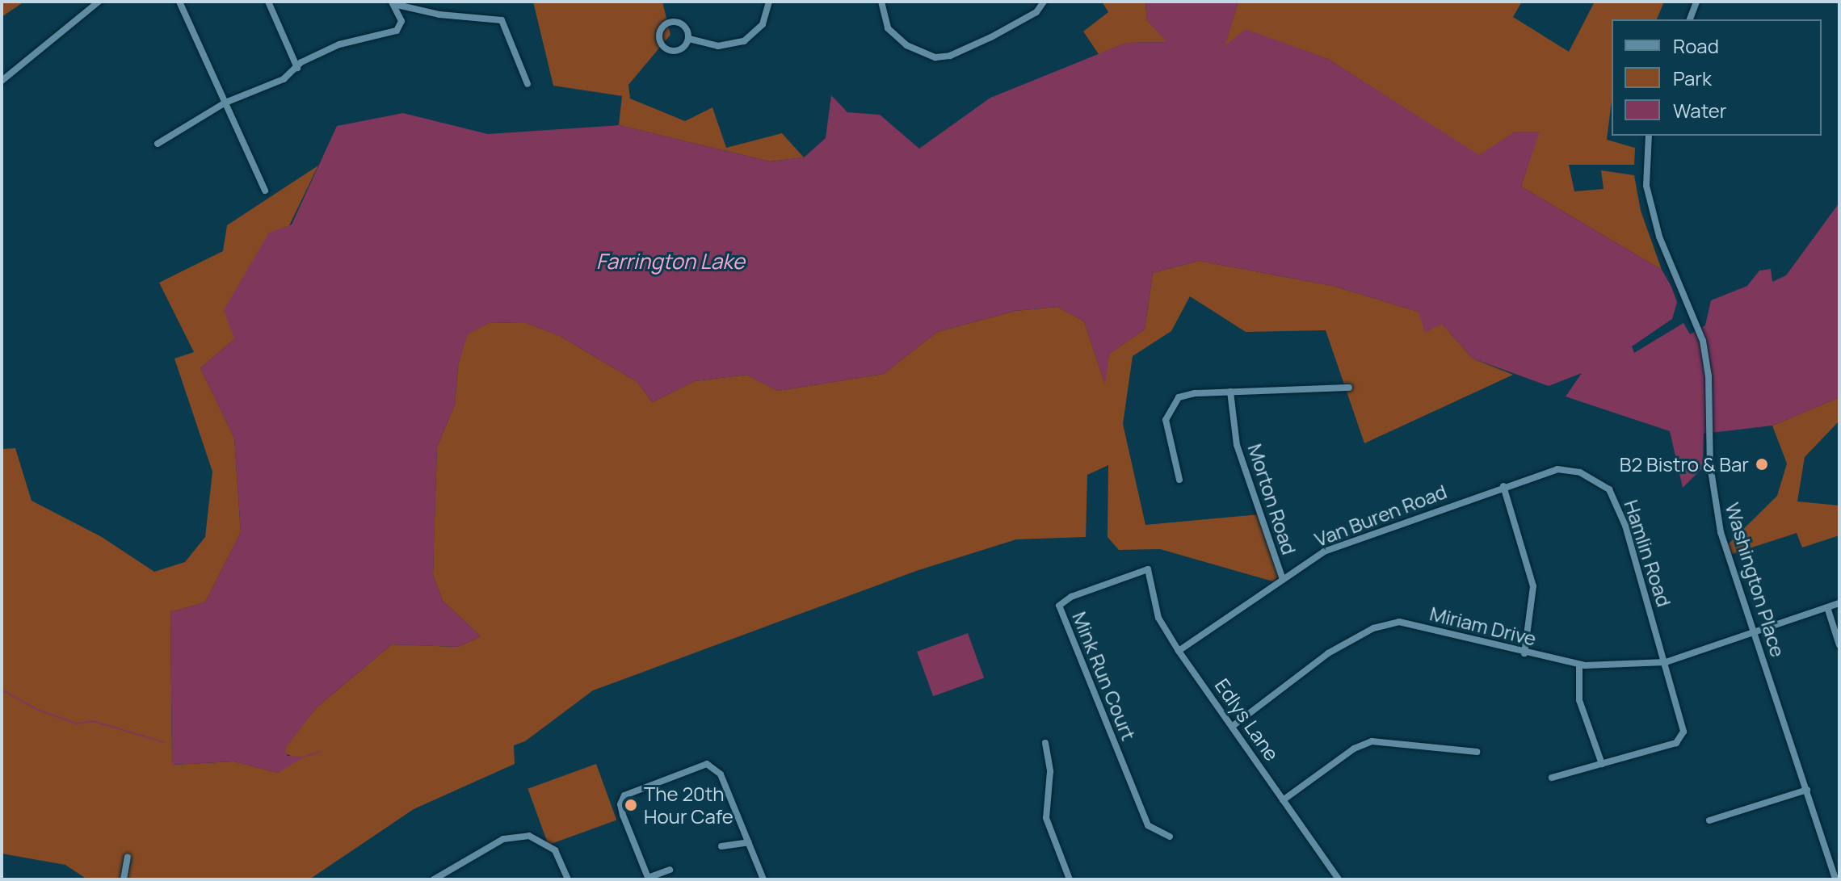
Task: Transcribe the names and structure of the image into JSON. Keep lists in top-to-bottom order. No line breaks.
{"streets":{"street":["Morton Road","Van Buren Road","Hamlin Road","Washington Place","Miriam Drive","Mink Run Court","Edlys Lane"]},"crossings":[["Morton Road","Van Buren Road"],["Van Buren Road","Hamlin Road"],["Van Buren Road","Edlys Lane"],["Hamlin Road","Miriam Drive"],["Washington Place","Miriam Drive"],["Miriam Drive","Edlys Lane"],["Mink Run Court","Edlys Lane"]],"water":["Farrington Lake"],"places":["B2 Bistro & Bar","The 20th Hour Cafe"],"legend":["Road","Park","Water"]}
